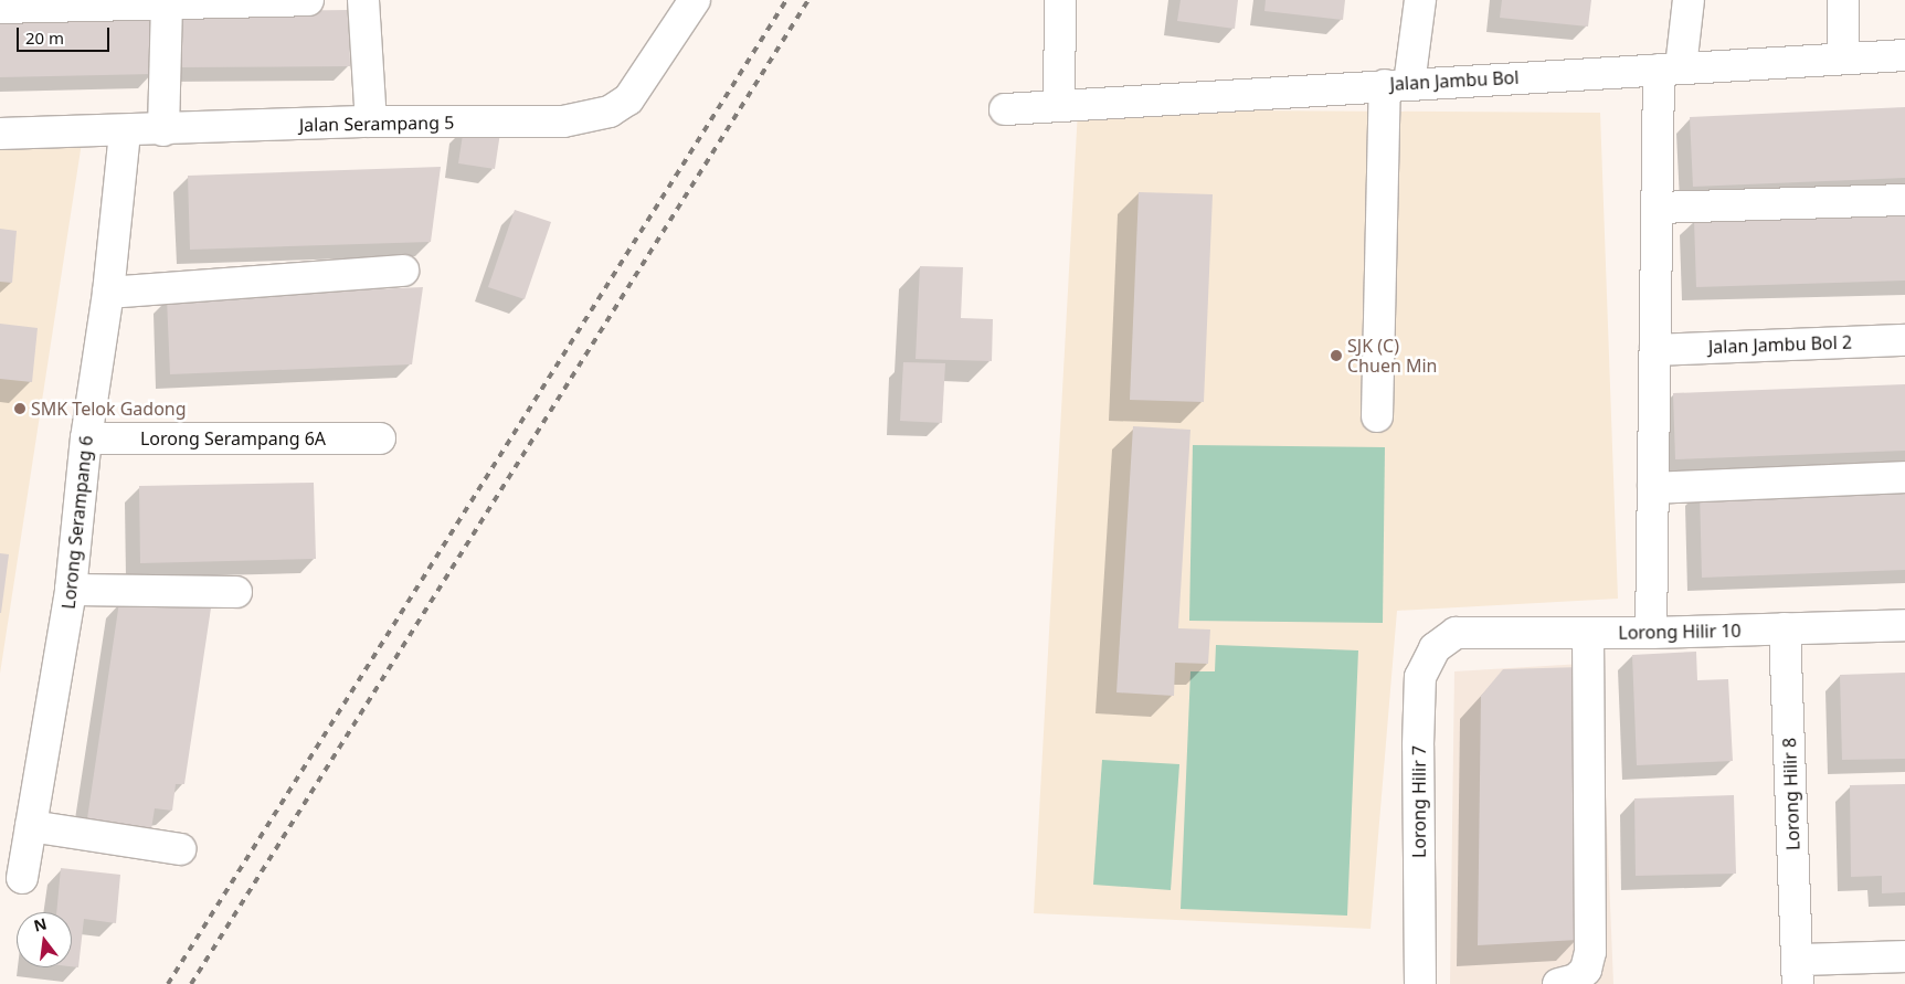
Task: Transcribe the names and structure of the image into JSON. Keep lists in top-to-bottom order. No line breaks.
{"streets":{"street":["Jalan Jambu Bol","Jalan Serampang 5","Jalan Jambu Bol 2","Lorong Serampang 6A","Lorong Serampang 6","Lorong Hilir 10","Lorong Hilir 8","Lorong Hilir 7"]},"crossings":[["Jalan Serampang 5","Lorong Serampang 6"],["Lorong Serampang 6A","Lorong Serampang 6"],["Lorong Hilir 10","Lorong Hilir 8"],["Lorong Hilir 10","Lorong Hilir 7"]],"places":["SJK (C) Chuen Min","SMK Telok Gadong"],"scale_bar":"20 m","north":"top"}
